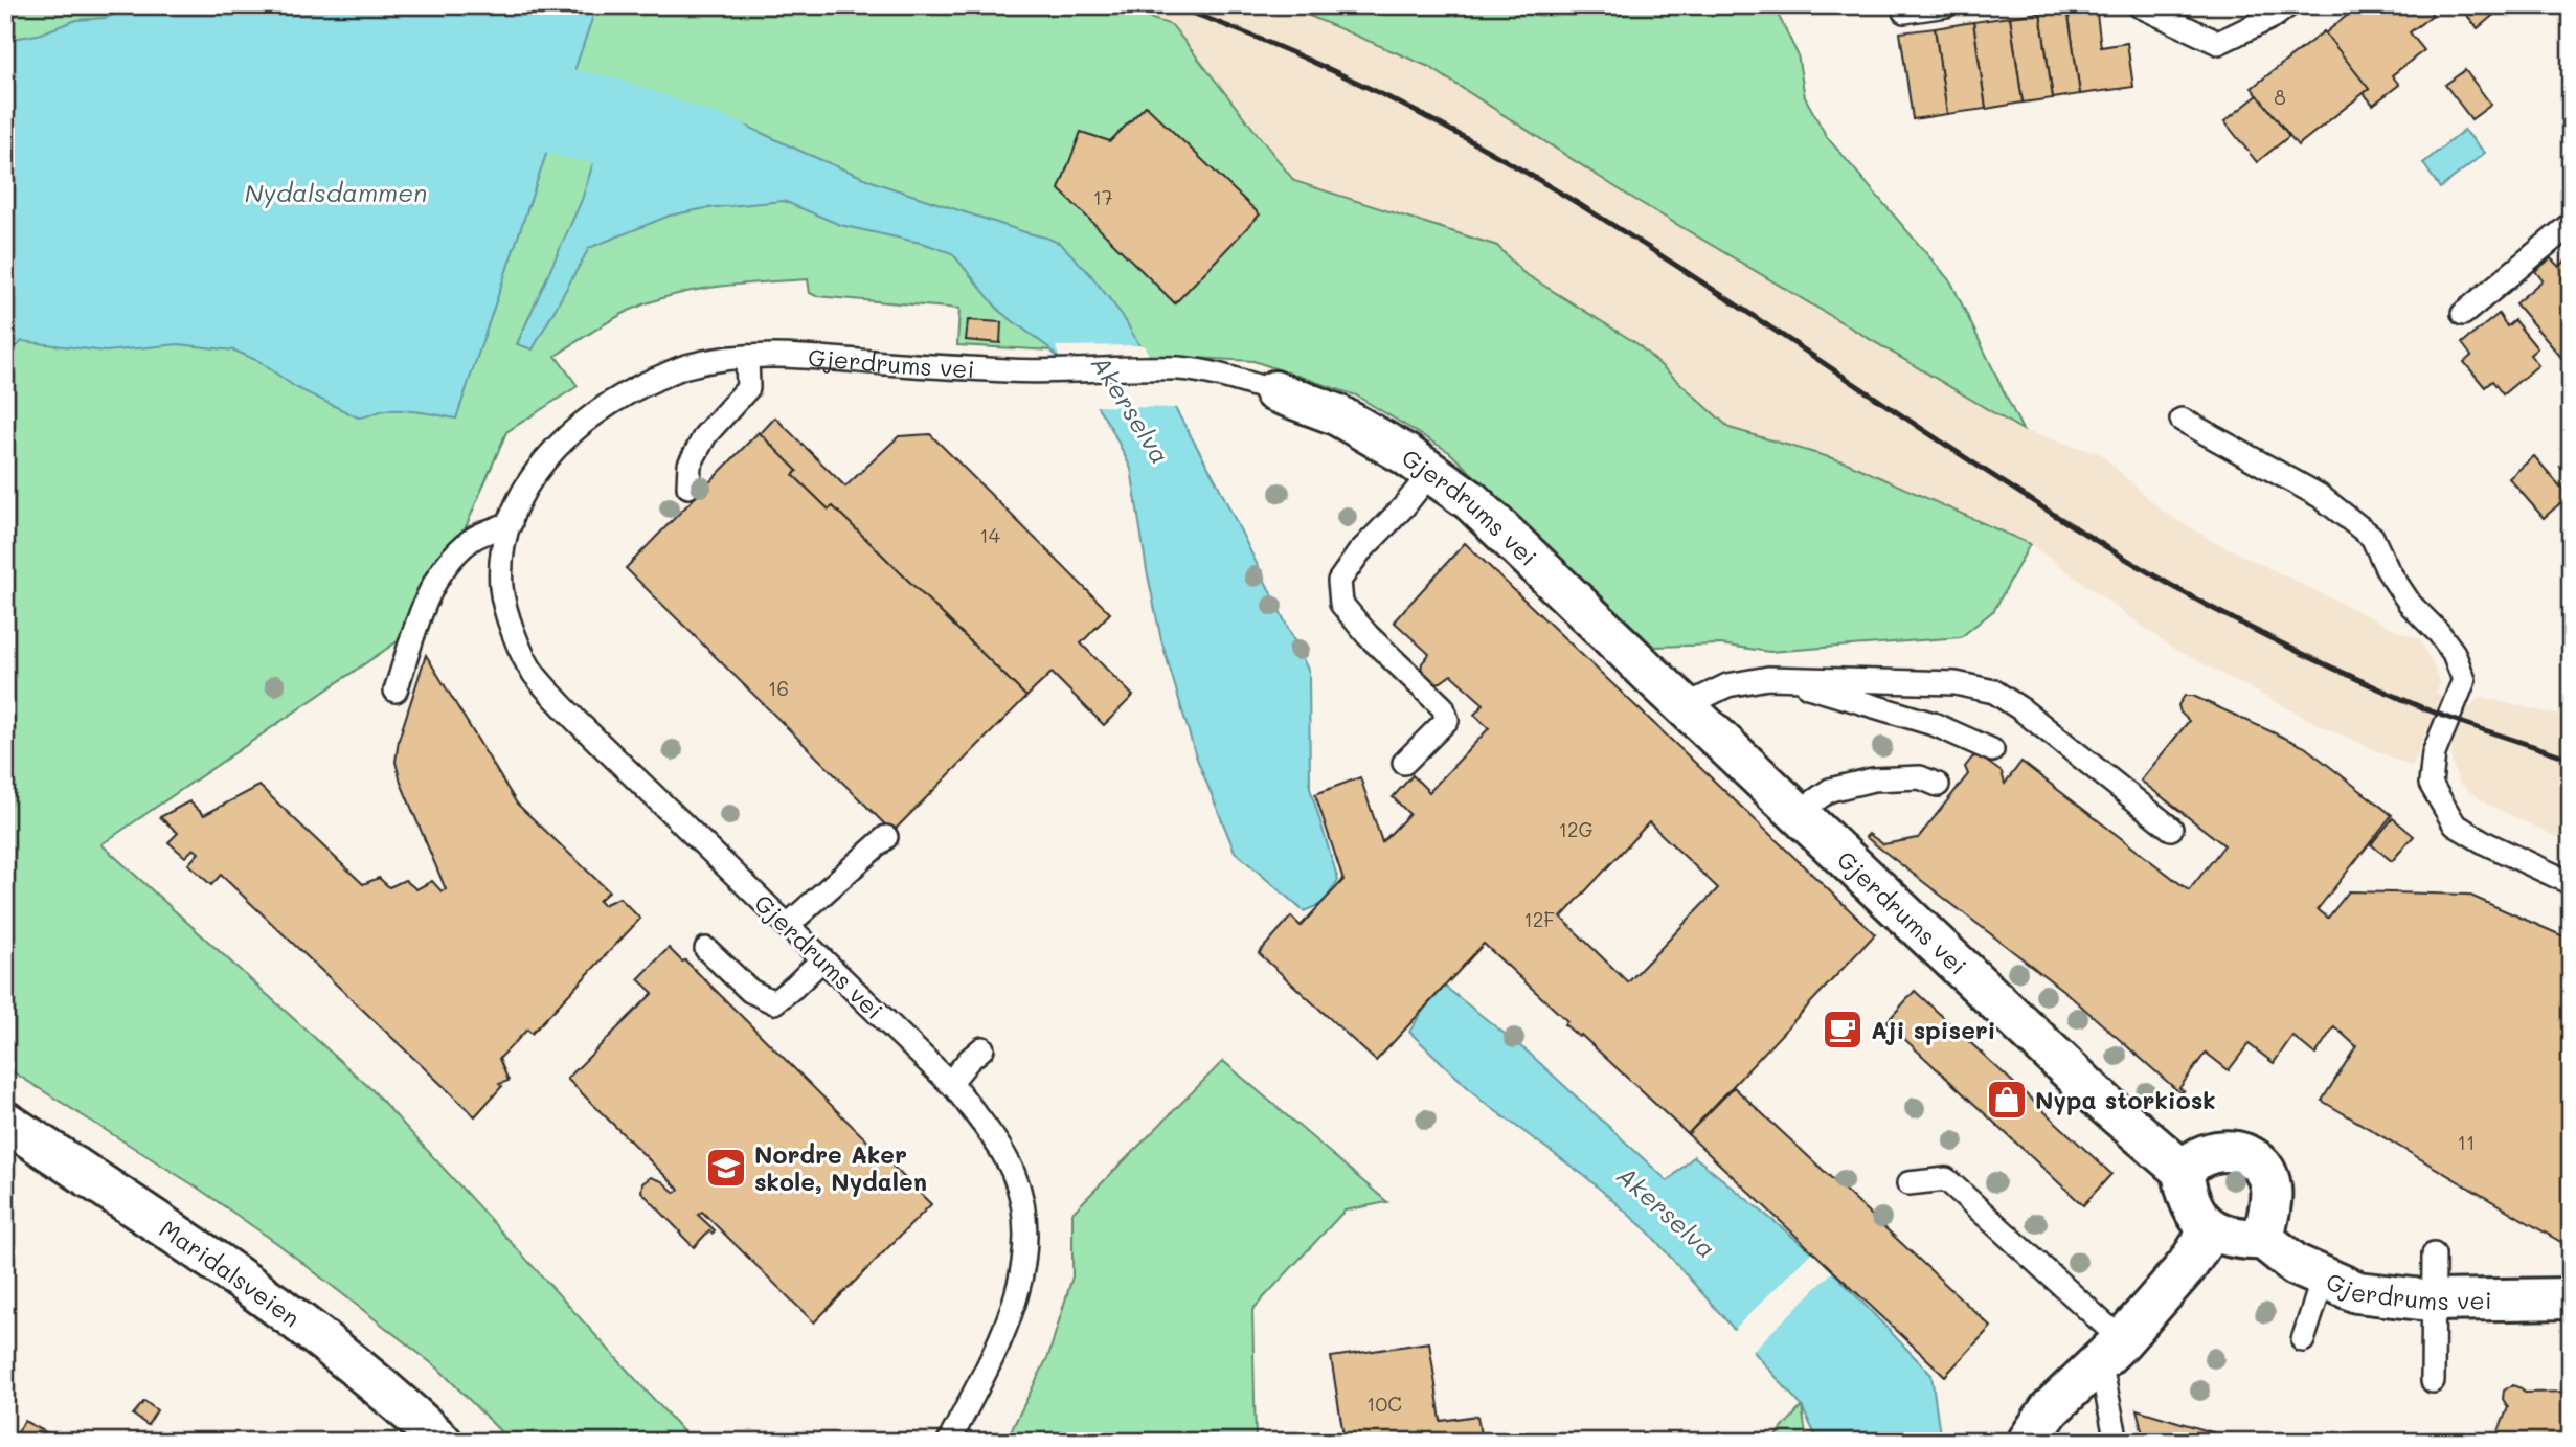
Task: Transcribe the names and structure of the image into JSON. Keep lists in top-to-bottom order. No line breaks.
{"streets":{"street":["Gjerdrums vei","Maridalsveien"]},"water":["Nydalsdammen","Akerselva"],"places":{"cafe":["Aji spiseri"],"shop":["Nypa storkiosk"],"school or university":["Nordre Aker skole, Nydalen"]},"house_numbers":["8","17","14","16","12G","12F","11","10C"]}
